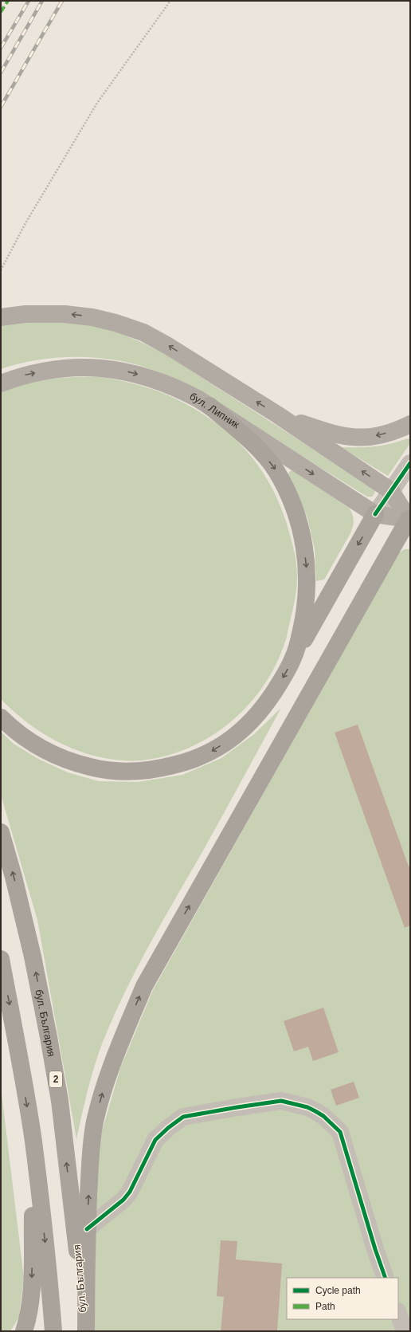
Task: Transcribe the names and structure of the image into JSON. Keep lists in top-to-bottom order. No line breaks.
{"streets":{"highway":["бул. България","2"],"main road":["бул. Липник"]},"legend":["Cycle path","Path"]}
